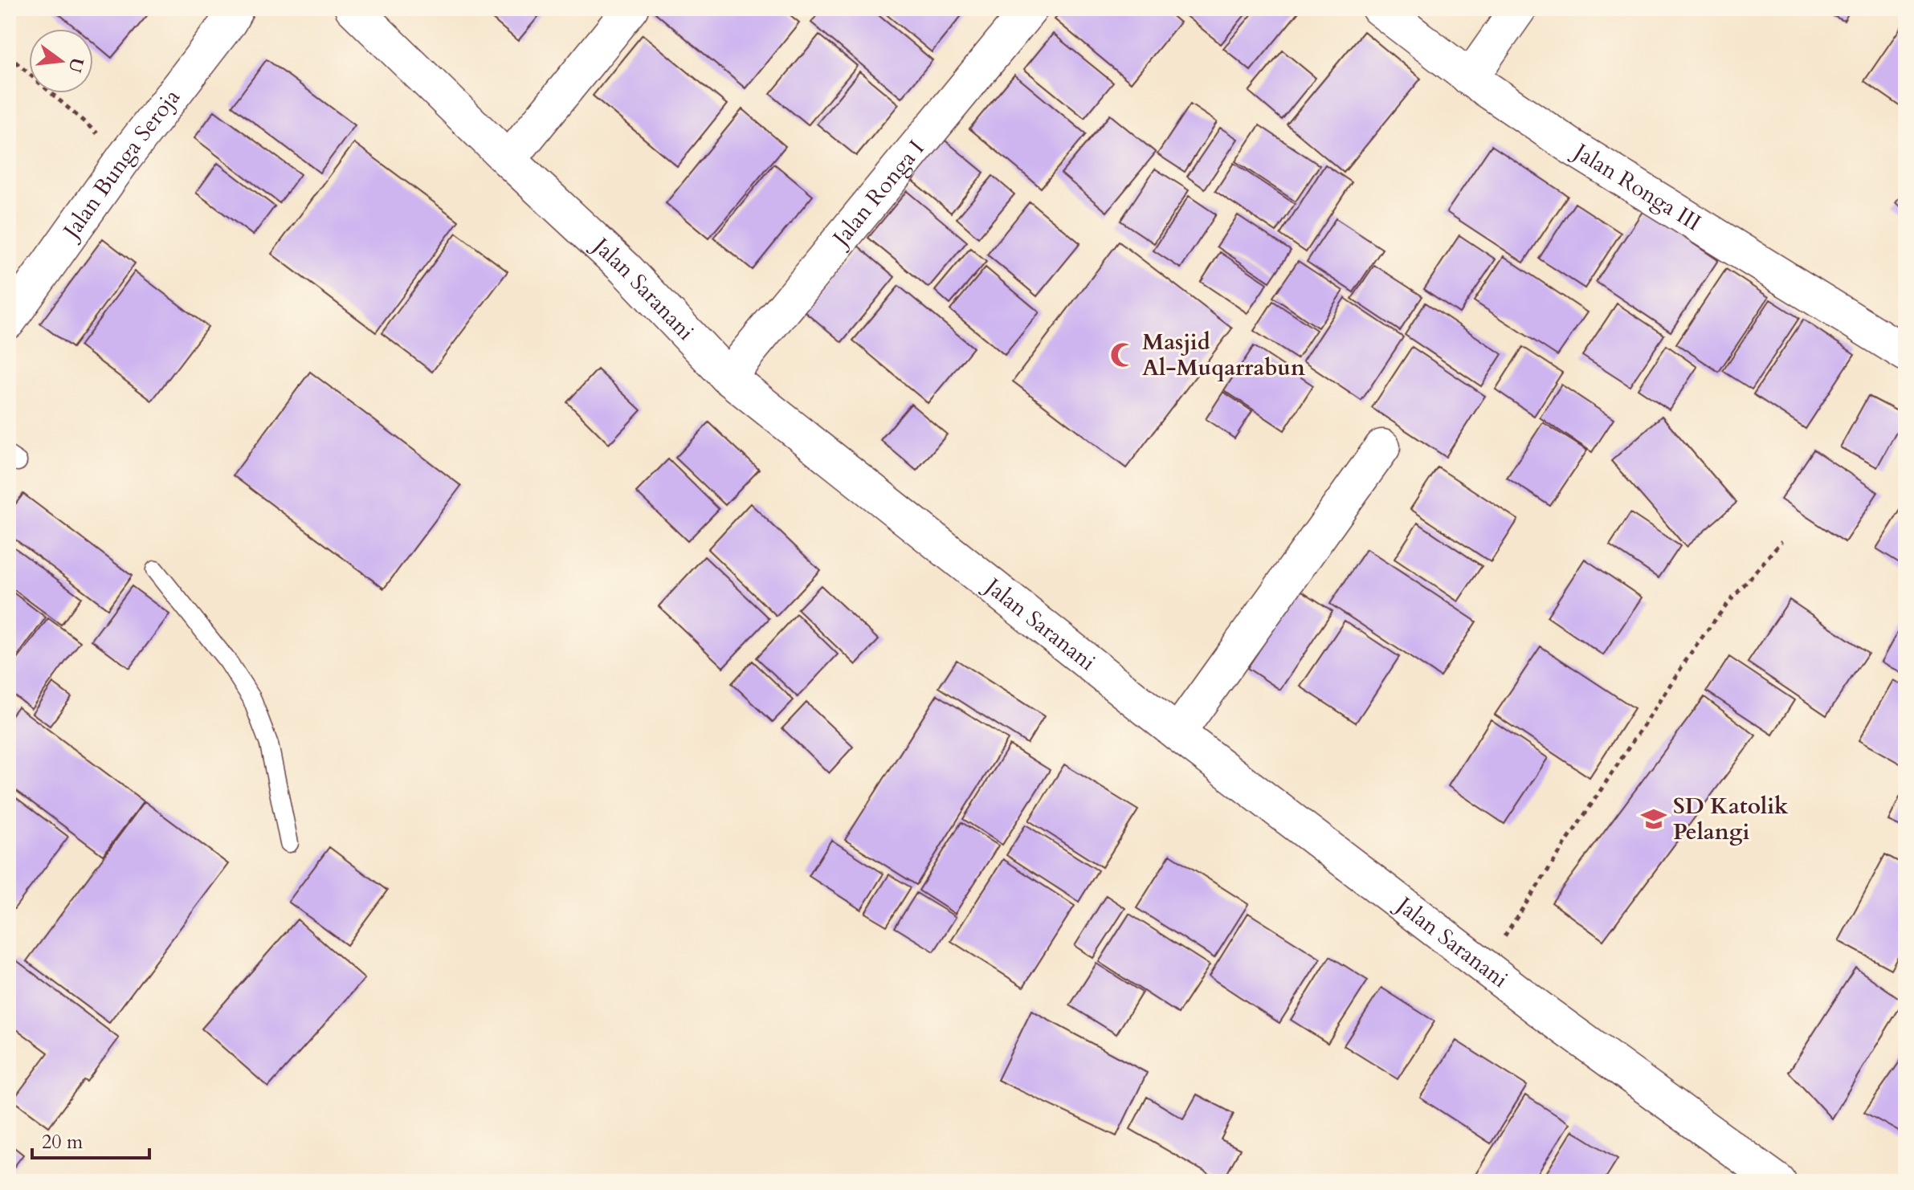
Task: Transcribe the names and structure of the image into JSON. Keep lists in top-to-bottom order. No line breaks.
{"streets":{"street":["Jalan Bunga Seroja","Jalan Ronga III","Jalan Ronga I","Jalan Saranani"]},"crossings":[["Jalan Ronga I","Jalan Saranani"]],"places":{"mosque":["Masjid Al-Muqarrabun"],"school or university":["SD Katolik Pelangi"]},"scale_bar":"20 m","north":"right"}
